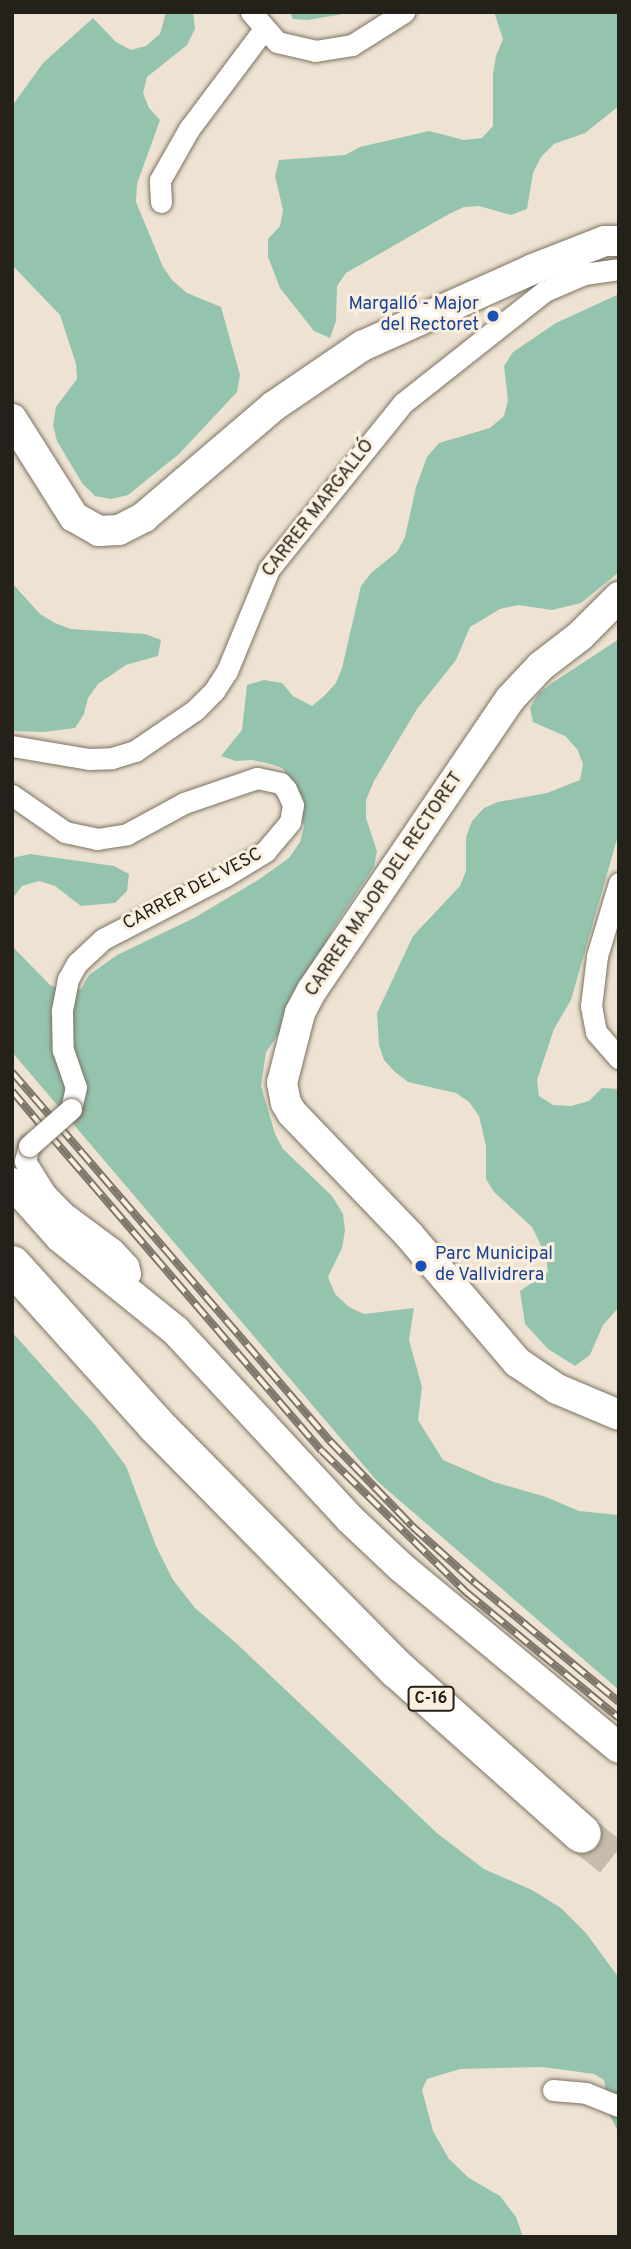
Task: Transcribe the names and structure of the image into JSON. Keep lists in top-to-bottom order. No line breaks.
{"streets":{"highway":["C-16"],"street":["CARRER MARGALLÓ","CARRER MAJOR DEL RECTORET","CARRER DEL VESC"]},"places":["Margalló - Major del Rectoret","Parc Municipal de Vallvidrera"]}
